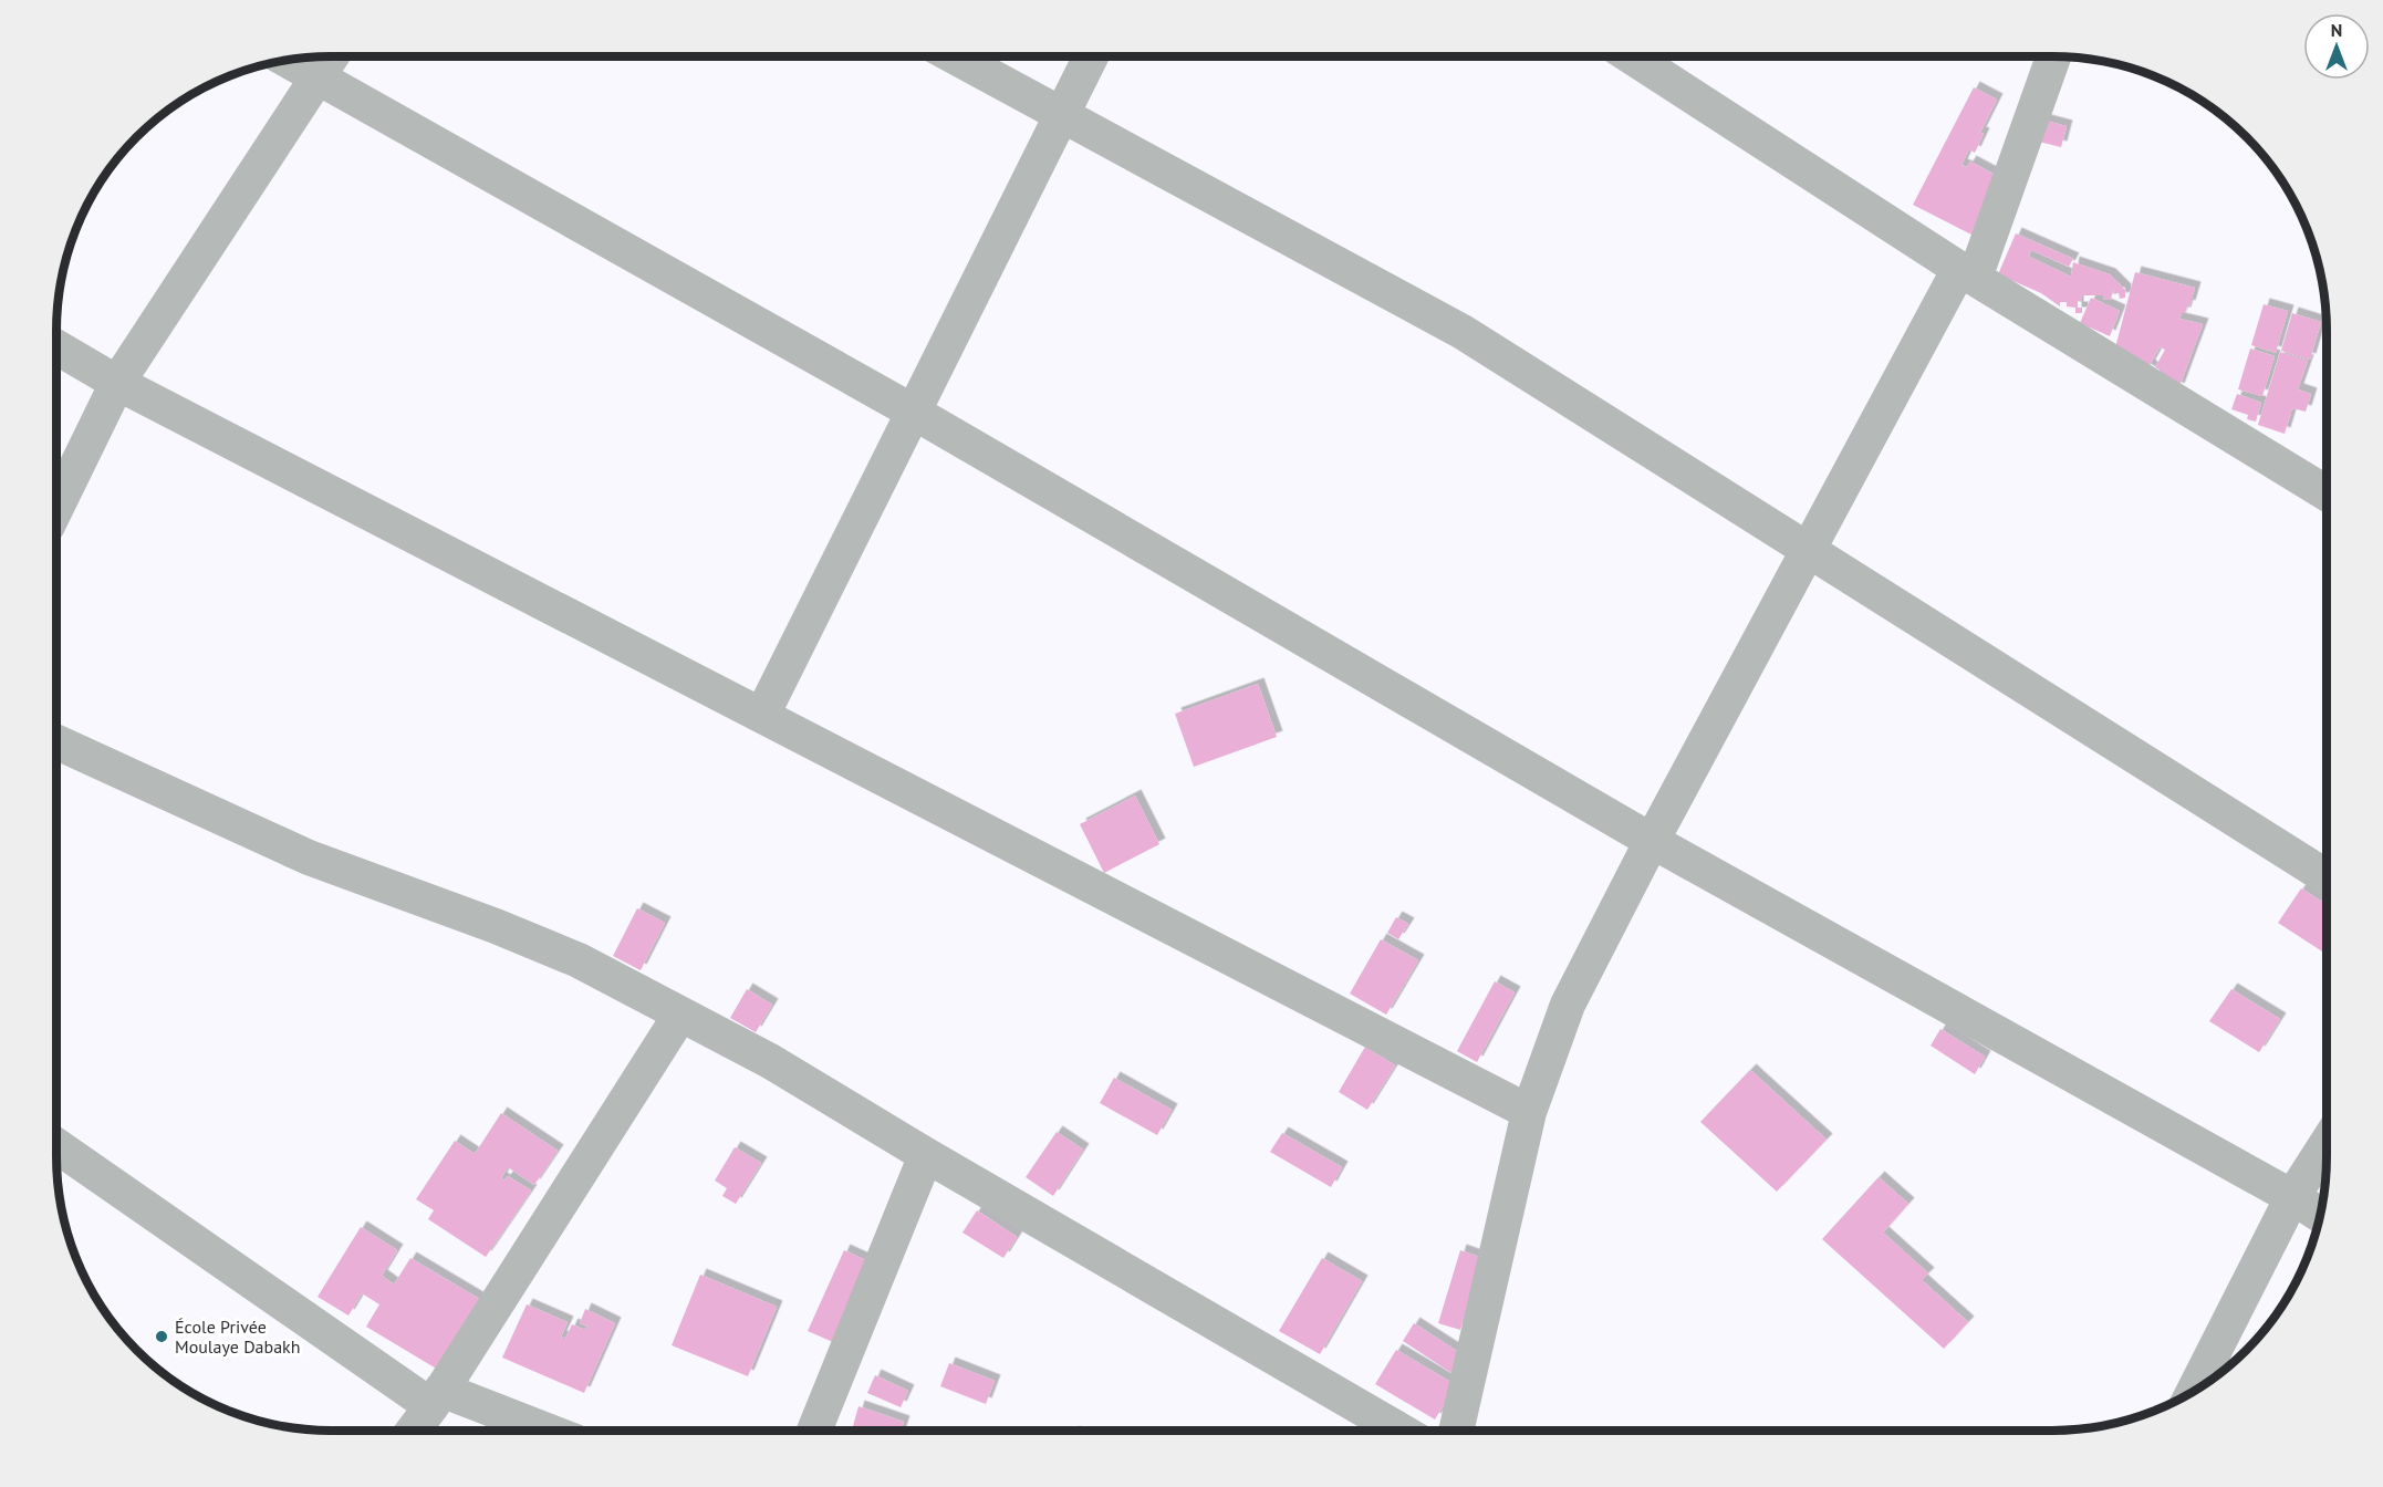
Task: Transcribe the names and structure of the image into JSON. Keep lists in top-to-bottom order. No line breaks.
{"places":["École Privée Moulaye Dabakh"],"north":"top"}
